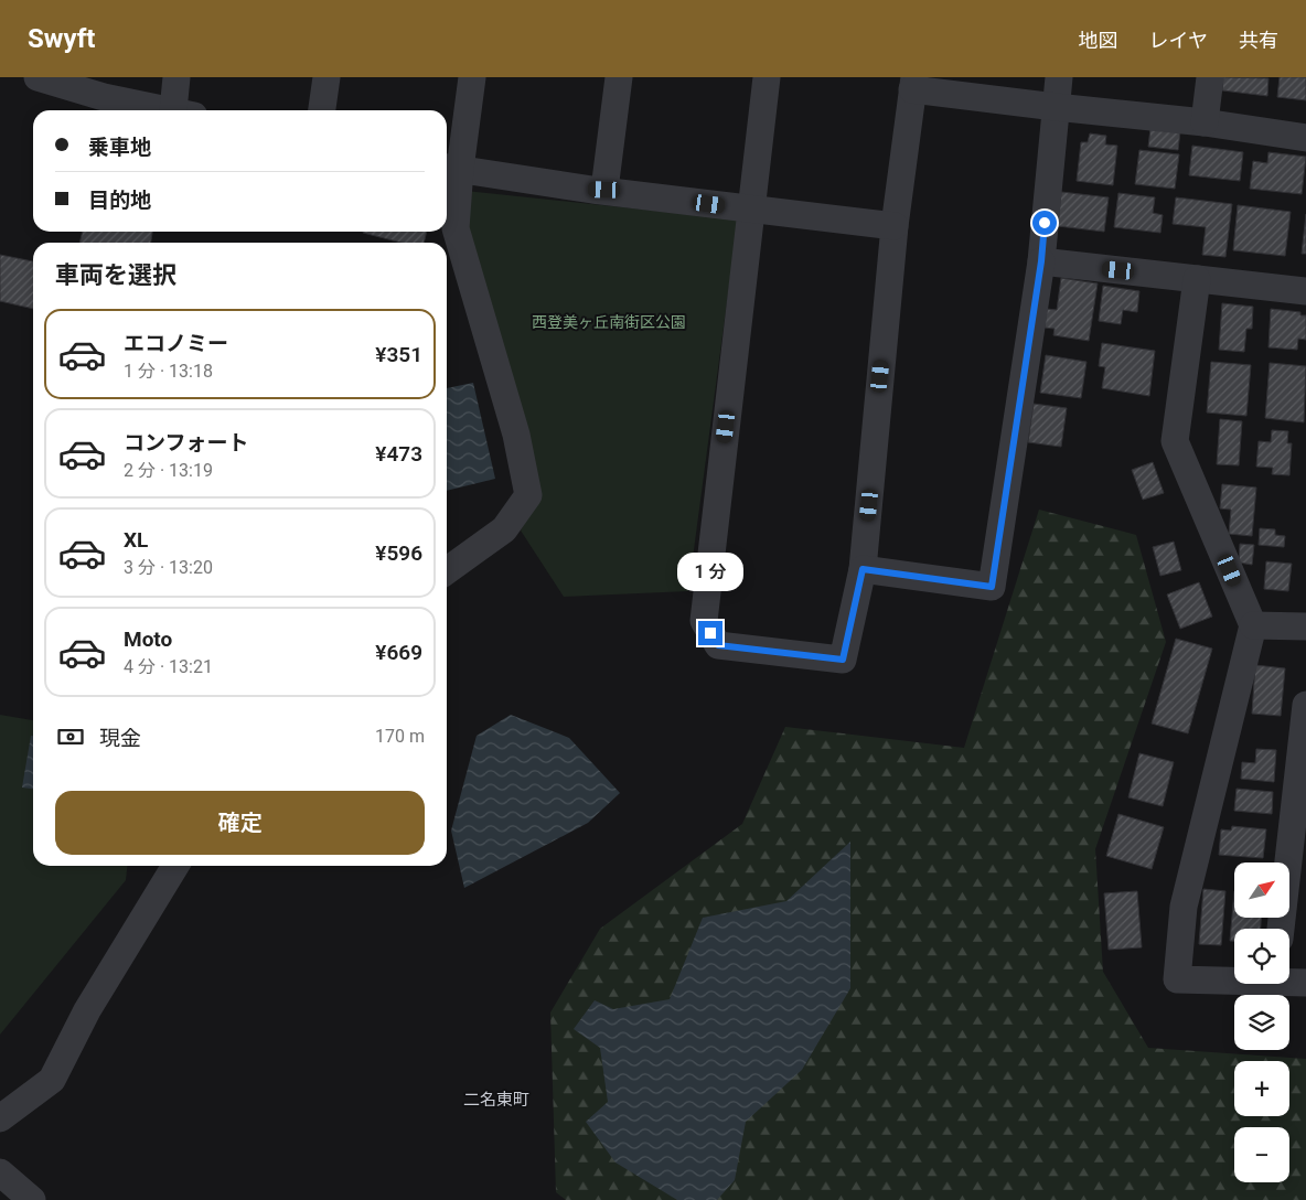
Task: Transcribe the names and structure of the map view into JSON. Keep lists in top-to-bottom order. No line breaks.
{"districts":["二名東町"],"parks":["西登美ヶ丘南街区公園"],"north":"top right","page":{"header":"Swyft","nav":["地図","レイヤ","共有"],"banner":["乗車地","目的地"],"heading":"車両を選択","list":[{"name":"エコノミー","note":"1 分 · 13:18","value":"¥351"},{"name":"コンフォート","note":"2 分 · 13:19","value":"¥473"},{"name":"XL","note":"3 分 · 13:20","value":"¥596"},{"name":"Moto","note":"4 分 · 13:21","value":"¥669"}],"bubble":"1 分","pay":["現金","170 m"],"buttons":"確定","map_buttons":["+","−"]}}
